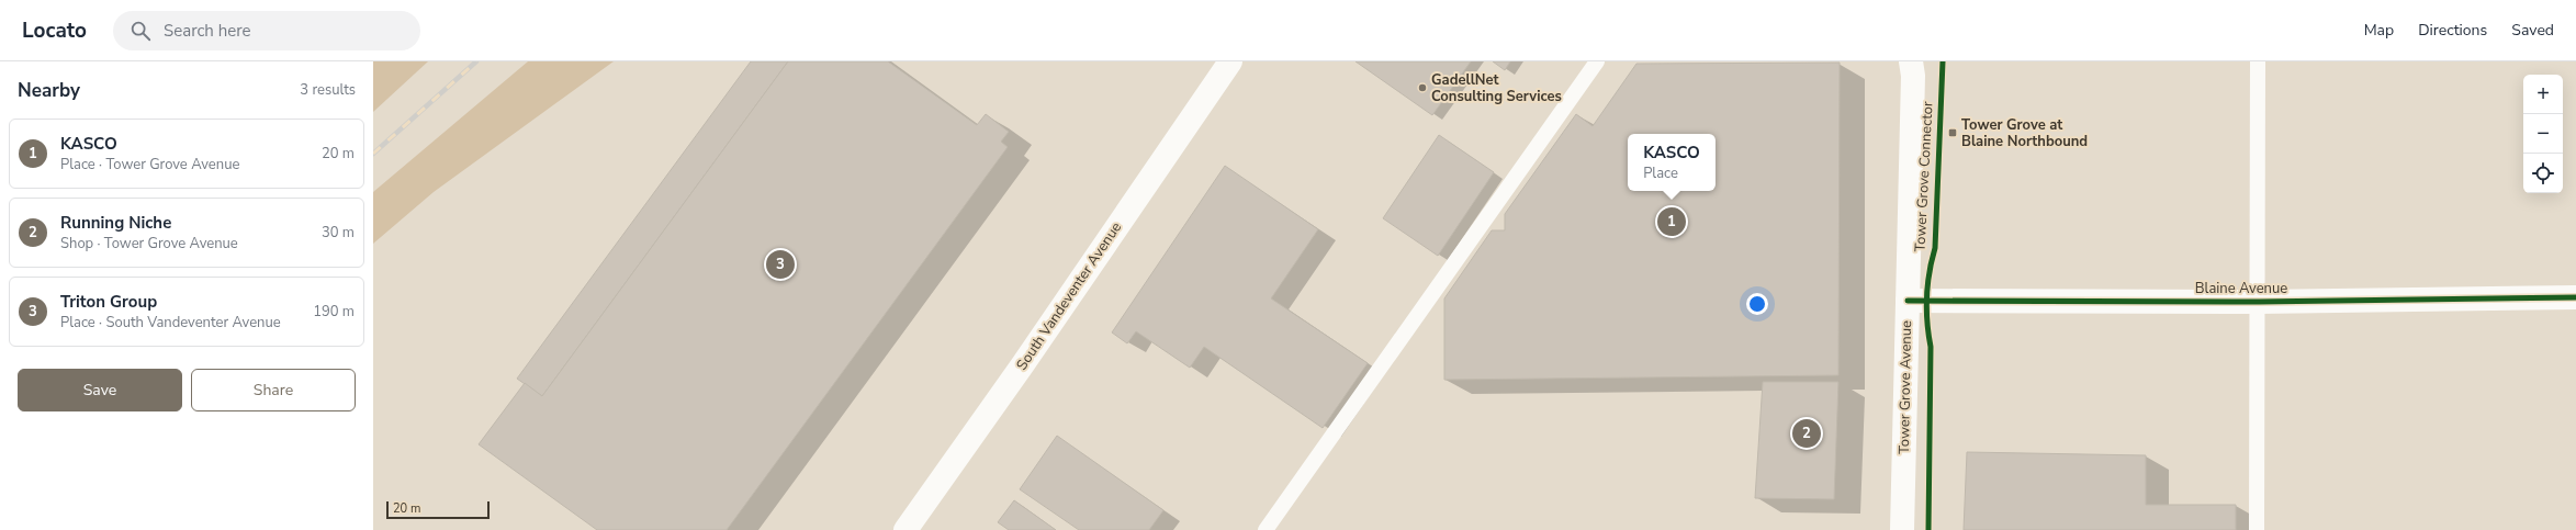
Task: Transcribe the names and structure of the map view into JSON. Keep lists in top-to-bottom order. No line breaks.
{"streets":{"street":["Blaine Avenue","South Vandeventer Avenue","Tower Grove Avenue"],"cycle path":["Tower Grove Connector"]},"crossings":[["Blaine Avenue","Tower Grove Avenue"]],"places":{"other":["GadellNet Consulting Services"],"transit":["Tower Grove at Blaine Northbound"]},"scale_bar":"20 m","page":{"header":"Locato","search":"Search here","nav":["Map","Directions","Saved"],"heading":["Nearby","3 results"],"map_buttons":["+","−"],"list":[{"mark":"1","name":"KASCO","note":"Place · Tower Grove Avenue","value":"20 m"},{"mark":"2","name":"Running Niche","note":"Shop · Tower Grove Avenue","value":"30 m"},{"mark":"3","name":"Triton Group","note":"Place · South Vandeventer Avenue","value":"190 m"}],"popup":["KASCO","Place"],"pins":["1","3","2"],"buttons":["Save","Share"],"scale":"20 m"}}
